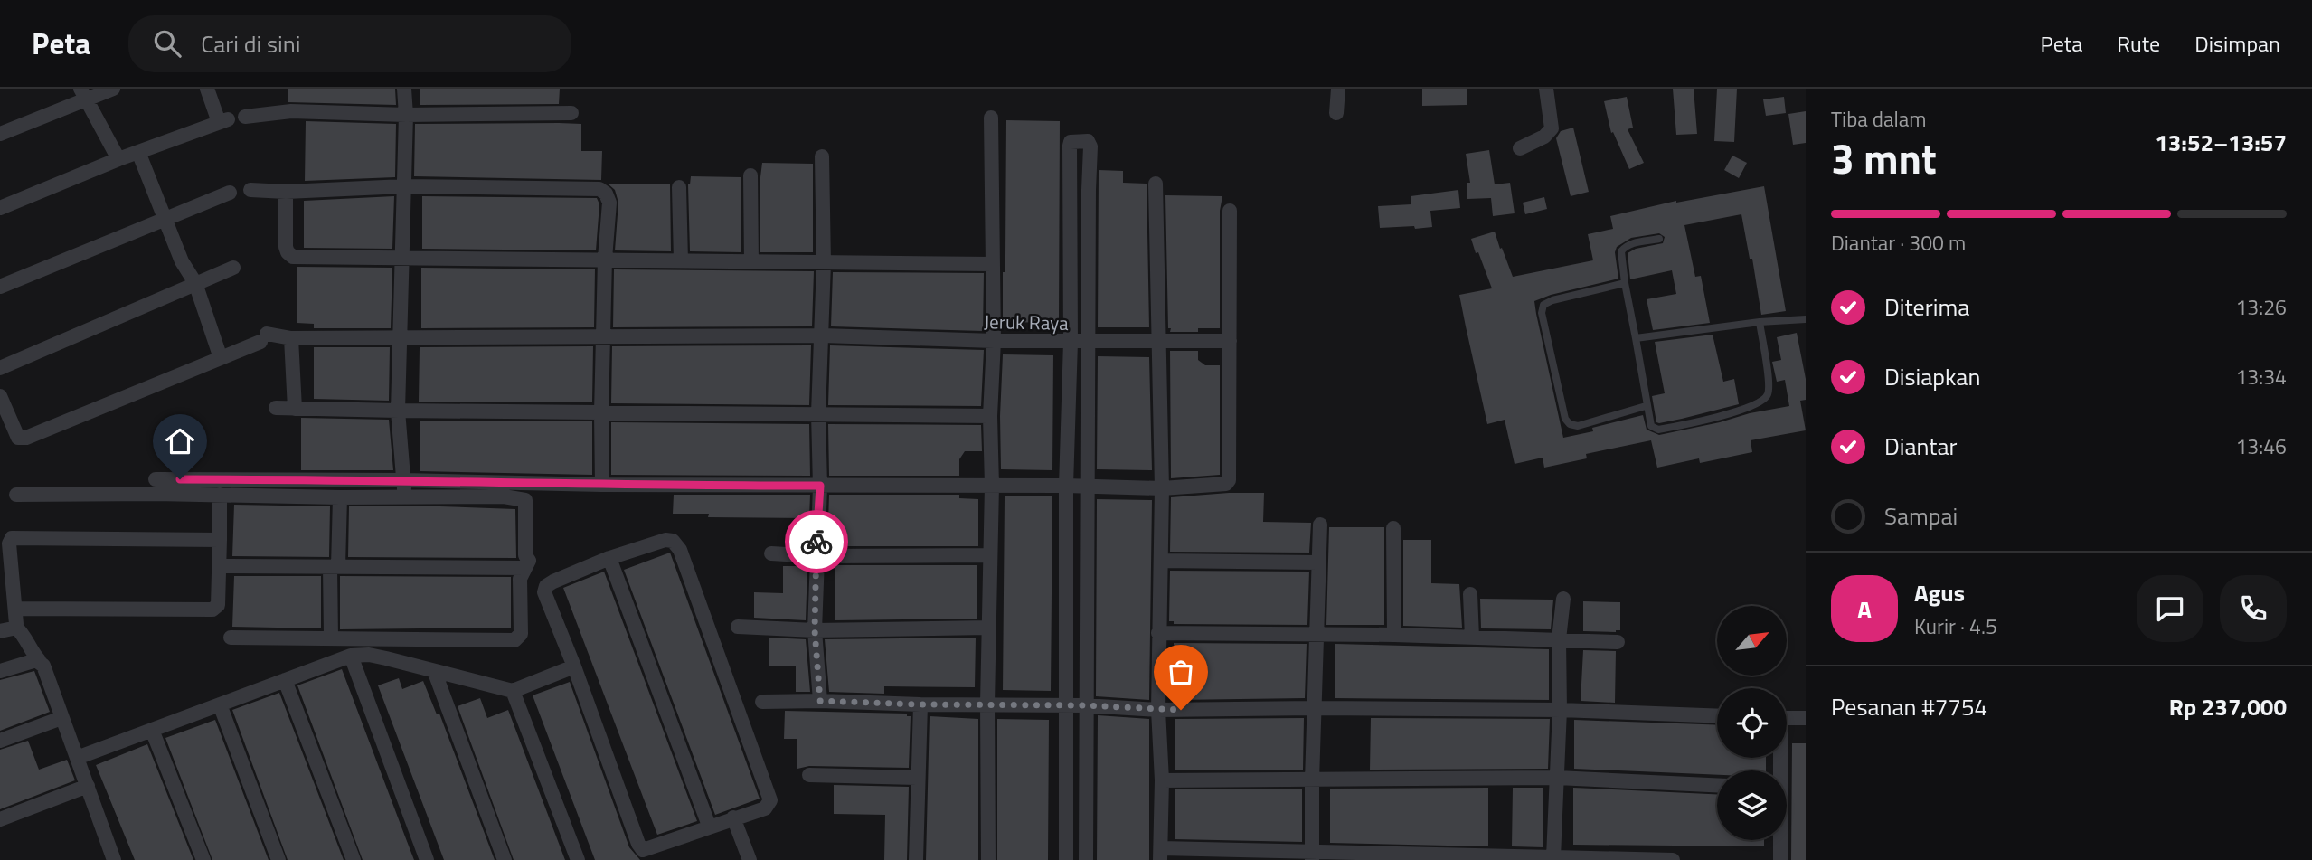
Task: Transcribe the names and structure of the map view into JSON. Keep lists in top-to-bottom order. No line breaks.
{"streets":{"street":["Jeruk Raya"]},"north":"top right","page":{"header":"Peta","search":"Cari di sini","nav":["Peta","Rute","Disimpan"],"heading":["3 mnt","Tiba dalam","13:52–13:57"],"panel":["Agus","Kurir · 4.5","Pesanan #7754","Rp 237,000"],"bar":"Diantar · 300 m","list":[["Diterima","13:26"],["Disiapkan","13:34"],["Diantar","13:46"],"Sampai"],"round":"A"}}
